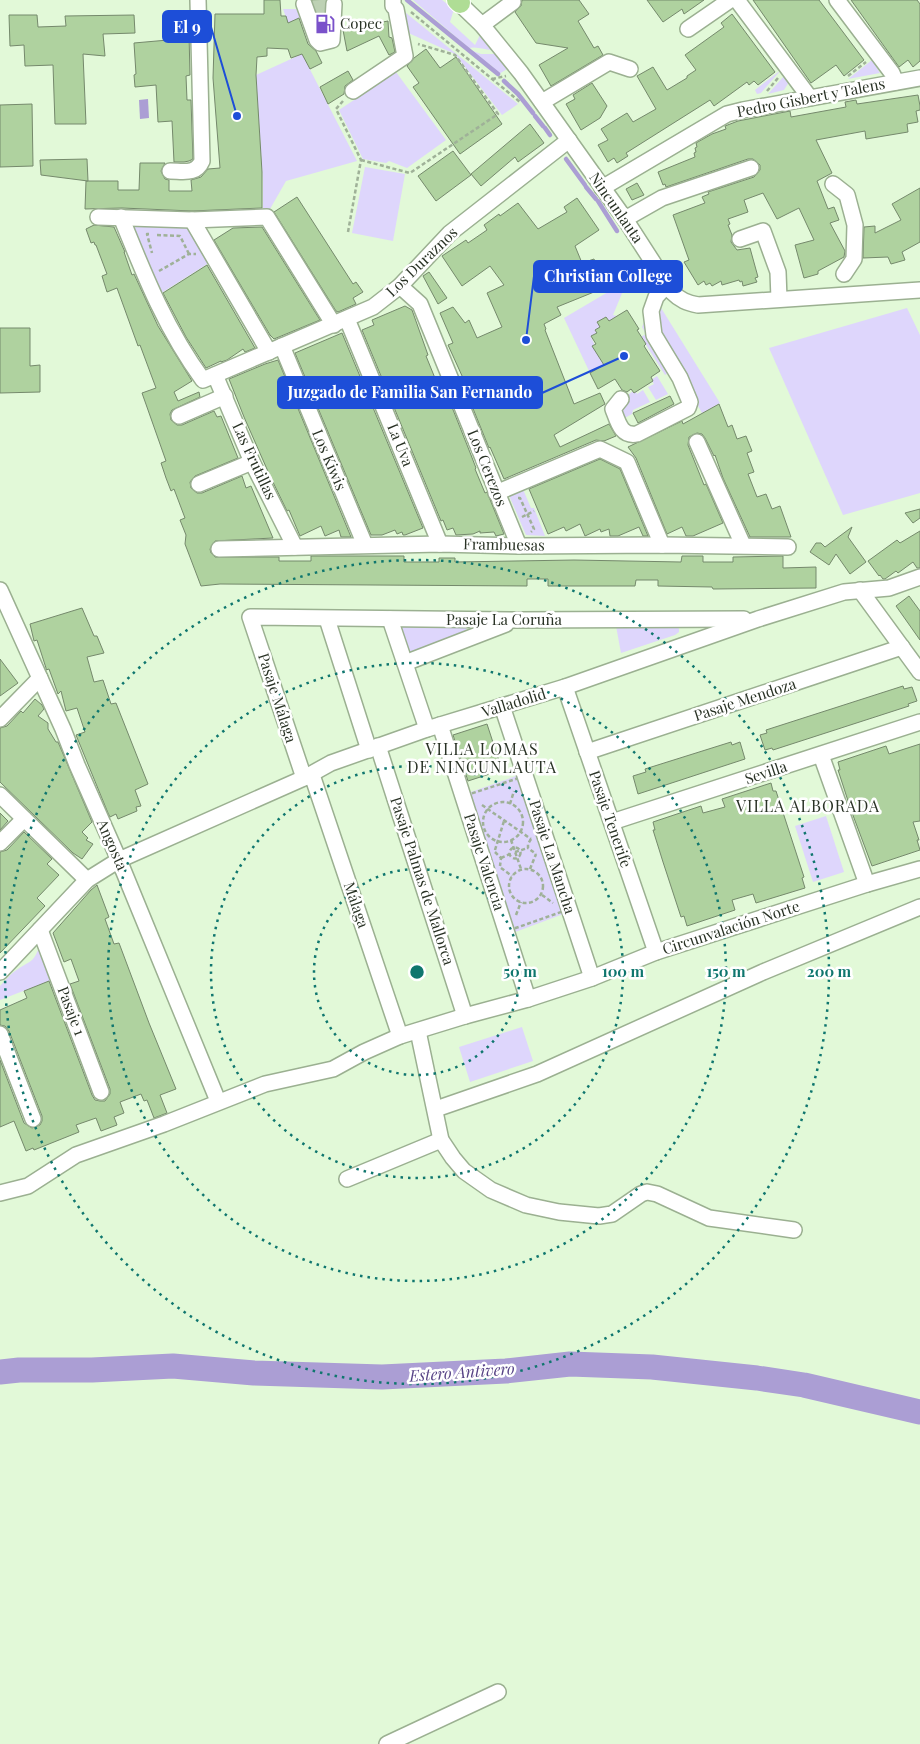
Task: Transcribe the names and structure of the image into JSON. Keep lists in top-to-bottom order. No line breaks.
{"streets":{"street":["Pedro Gisbert y Talens","Nincunlauta","Los Duraznos","La Uva","Los Kiwis","Las Frutillas","Los Cerezos","Frambuesas","Pasaje La Coruña","Pasaje Málaga","Pasaje Mendoza","Valladolid","Sevilla","Pasaje Tenerife","Angosta","Pasaje La Mancha","Pasaje Valencia","Pasaje Palmas de Mallorca","Málaga","Circunvalación Norte","Pasaje 1"]},"crossings":[["Pedro Gisbert y Talens","Nincunlauta"],["Nincunlauta","Los Duraznos"],["Los Duraznos","La Uva"],["Los Duraznos","Los Kiwis"],["Los Duraznos","Las Frutillas"],["Los Duraznos","Los Cerezos"],["La Uva","Los Kiwis"],["La Uva","Frambuesas"],["Los Kiwis","Frambuesas"],["Las Frutillas","Frambuesas"],["Los Cerezos","Frambuesas"],["Pasaje La Coruña","Pasaje Málaga"],["Pasaje La Coruña","Valladolid"],["Pasaje La Coruña","Pasaje Valencia"],["Pasaje La Coruña","Pasaje Palmas de Mallorca"],["Pasaje Málaga","Valladolid"],["Pasaje Málaga","Málaga"],["Pasaje Mendoza","Pasaje Tenerife"],["Valladolid","Pasaje Tenerife"],["Valladolid","Angosta"],["Valladolid","Pasaje La Mancha"],["Valladolid","Pasaje Valencia"],["Valladolid","Pasaje Palmas de Mallorca"],["Valladolid","Málaga"],["Valladolid","Pasaje 1"],["Sevilla","Pasaje Tenerife"],["Pasaje Tenerife","Circunvalación Norte"],["Angosta","Circunvalación Norte"],["Pasaje La Mancha","Circunvalación Norte"],["Pasaje Valencia","Circunvalación Norte"],["Pasaje Palmas de Mallorca","Circunvalación Norte"],["Málaga","Circunvalación Norte"]],"districts":["VILLA LOMAS DE NINCUNLAUTA","VILLA ALBORADA"],"water":["Estero Antivero"],"places":{"fuel station":["Copec"],"other":["El 9","Christian College","Juzgado de Familia San Fernando"]},"rings":["50 m","100 m","150 m","200 m"]}
